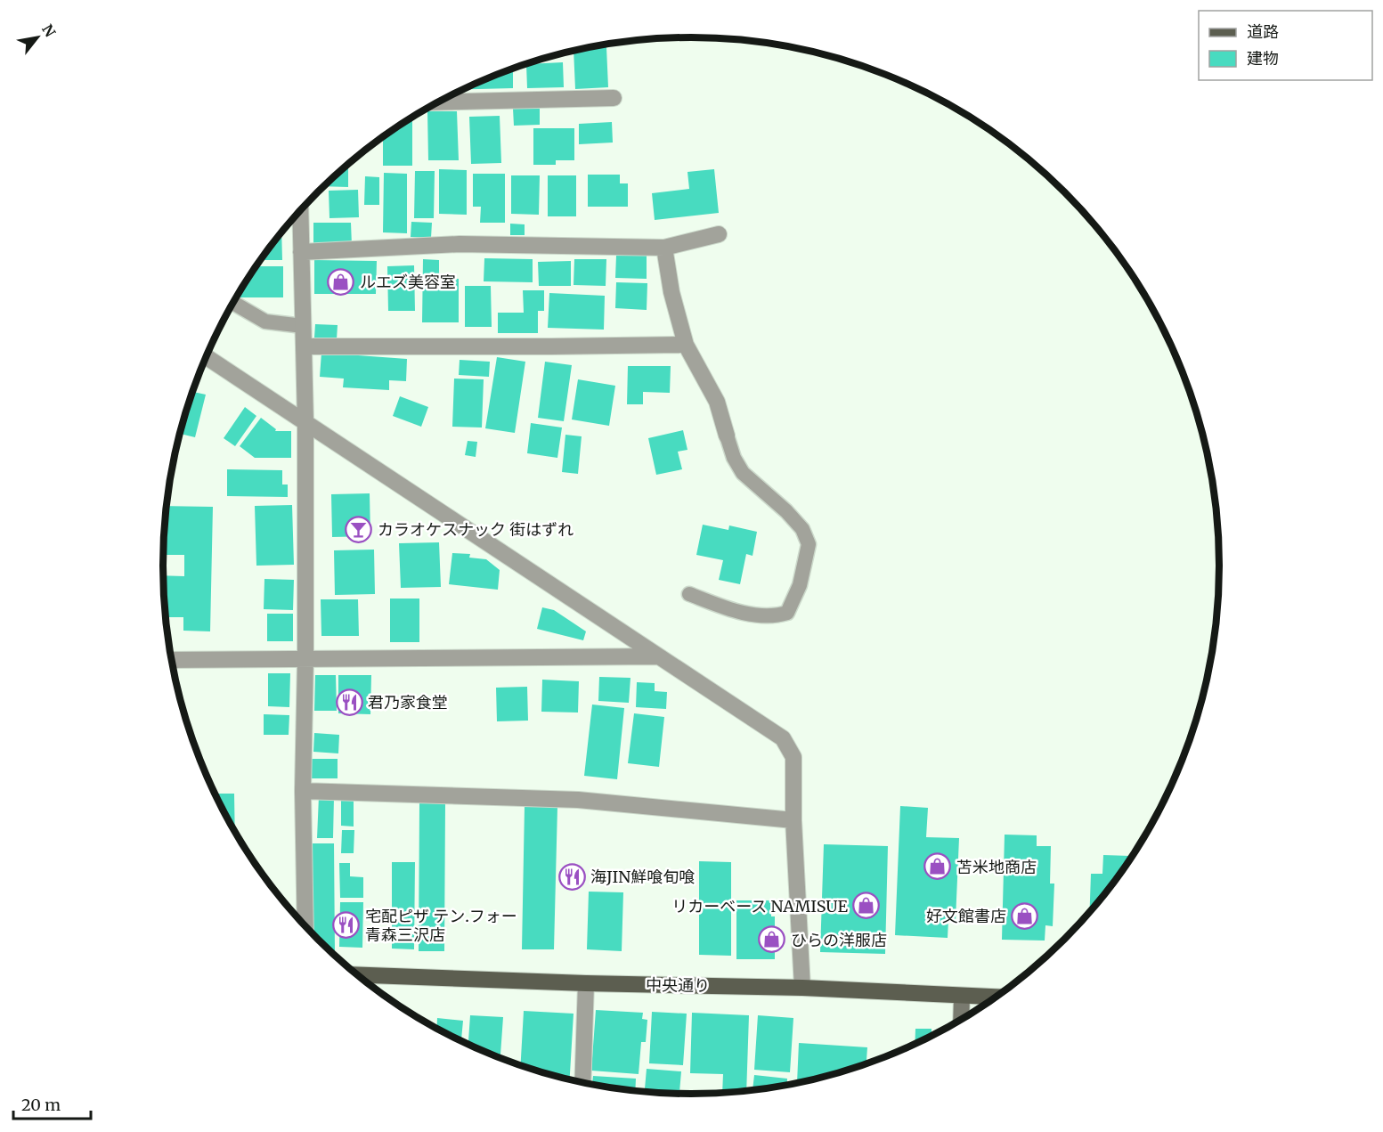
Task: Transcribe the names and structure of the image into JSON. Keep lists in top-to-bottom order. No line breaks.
{"streets":{"main road":["中央通り"]},"places":{"shop":["ルエズ美容室","苫米地商店","リカーベース NAMISUE","好文館書店","ひらの洋服店"],"bar":["カラオケスナック 街はずれ"],"restaurant":["君乃家食堂","海JIN鮮喰旬喰","宅配ピザ テン.フォー 青森三沢店"]},"legend":["道路","建物"],"scale_bar":"20 m","north":"top right"}
